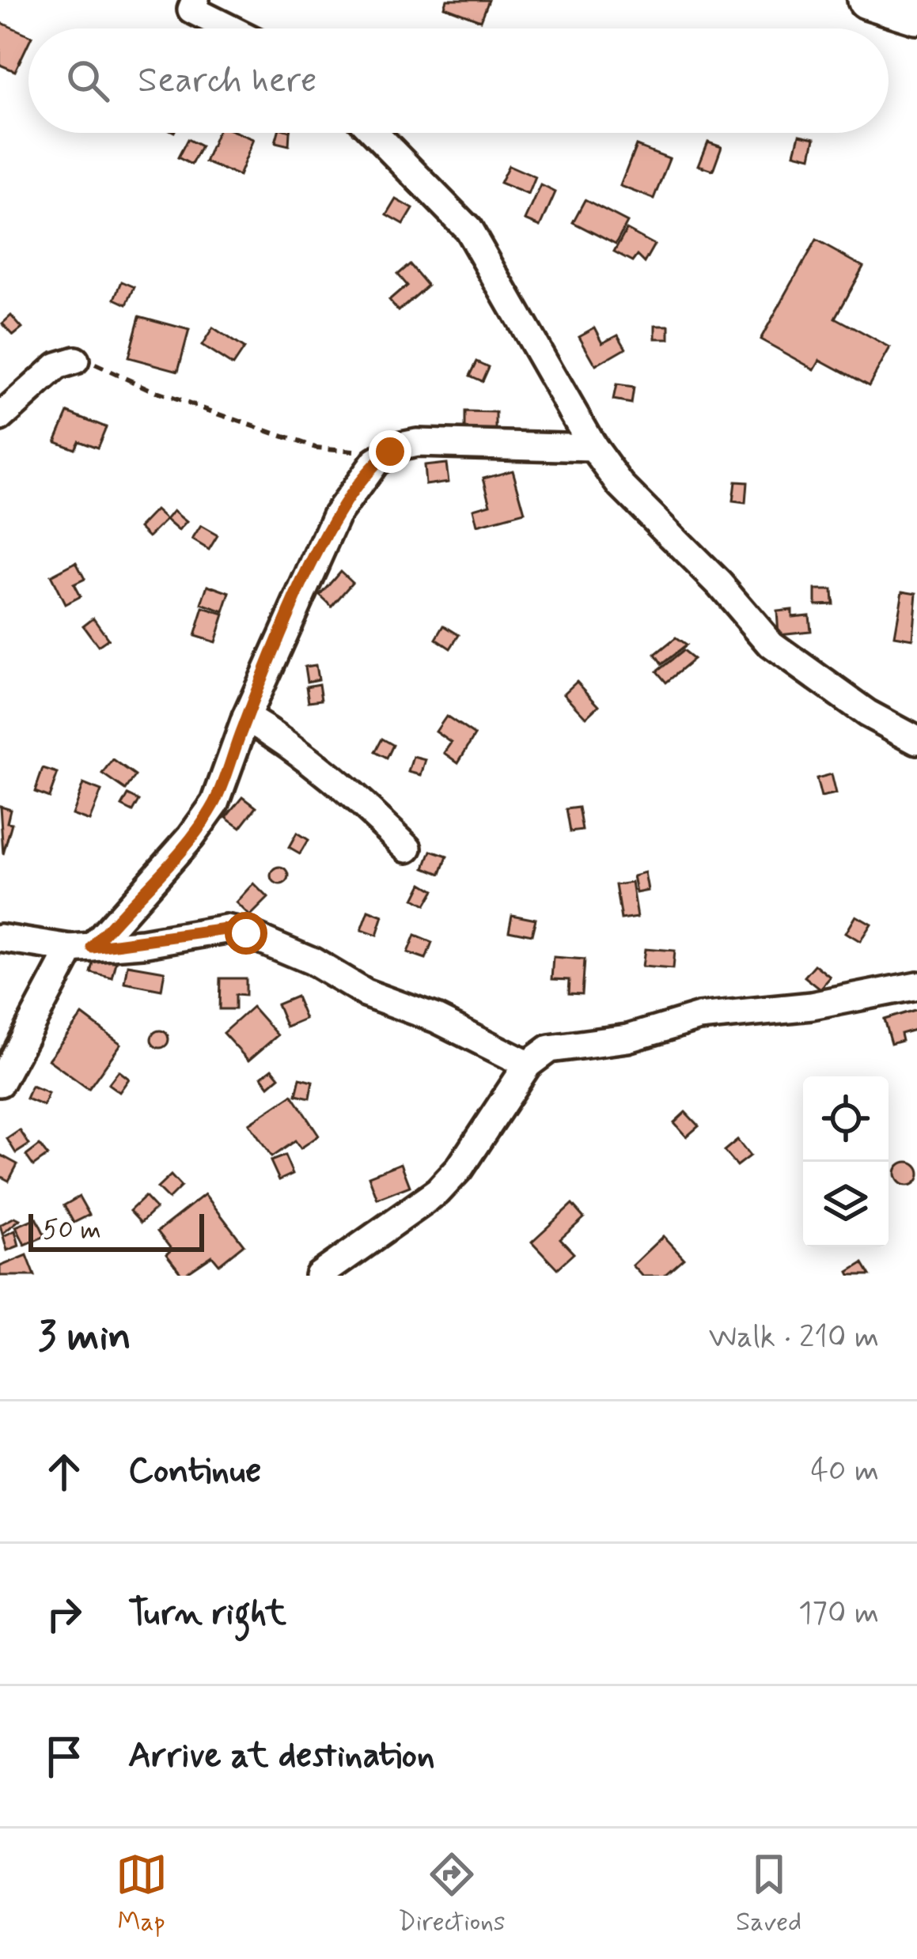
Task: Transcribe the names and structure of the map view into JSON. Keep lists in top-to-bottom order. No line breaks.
{"scale_bar":"50 m","page":{"search":"Search here","scale":"50 m","heading":["3 min","Walk · 210 m"],"list":[["Continue","40 m"],["Turn right","170 m"],"Arrive at destination"],"nav":["Map","Directions","Saved"]}}
